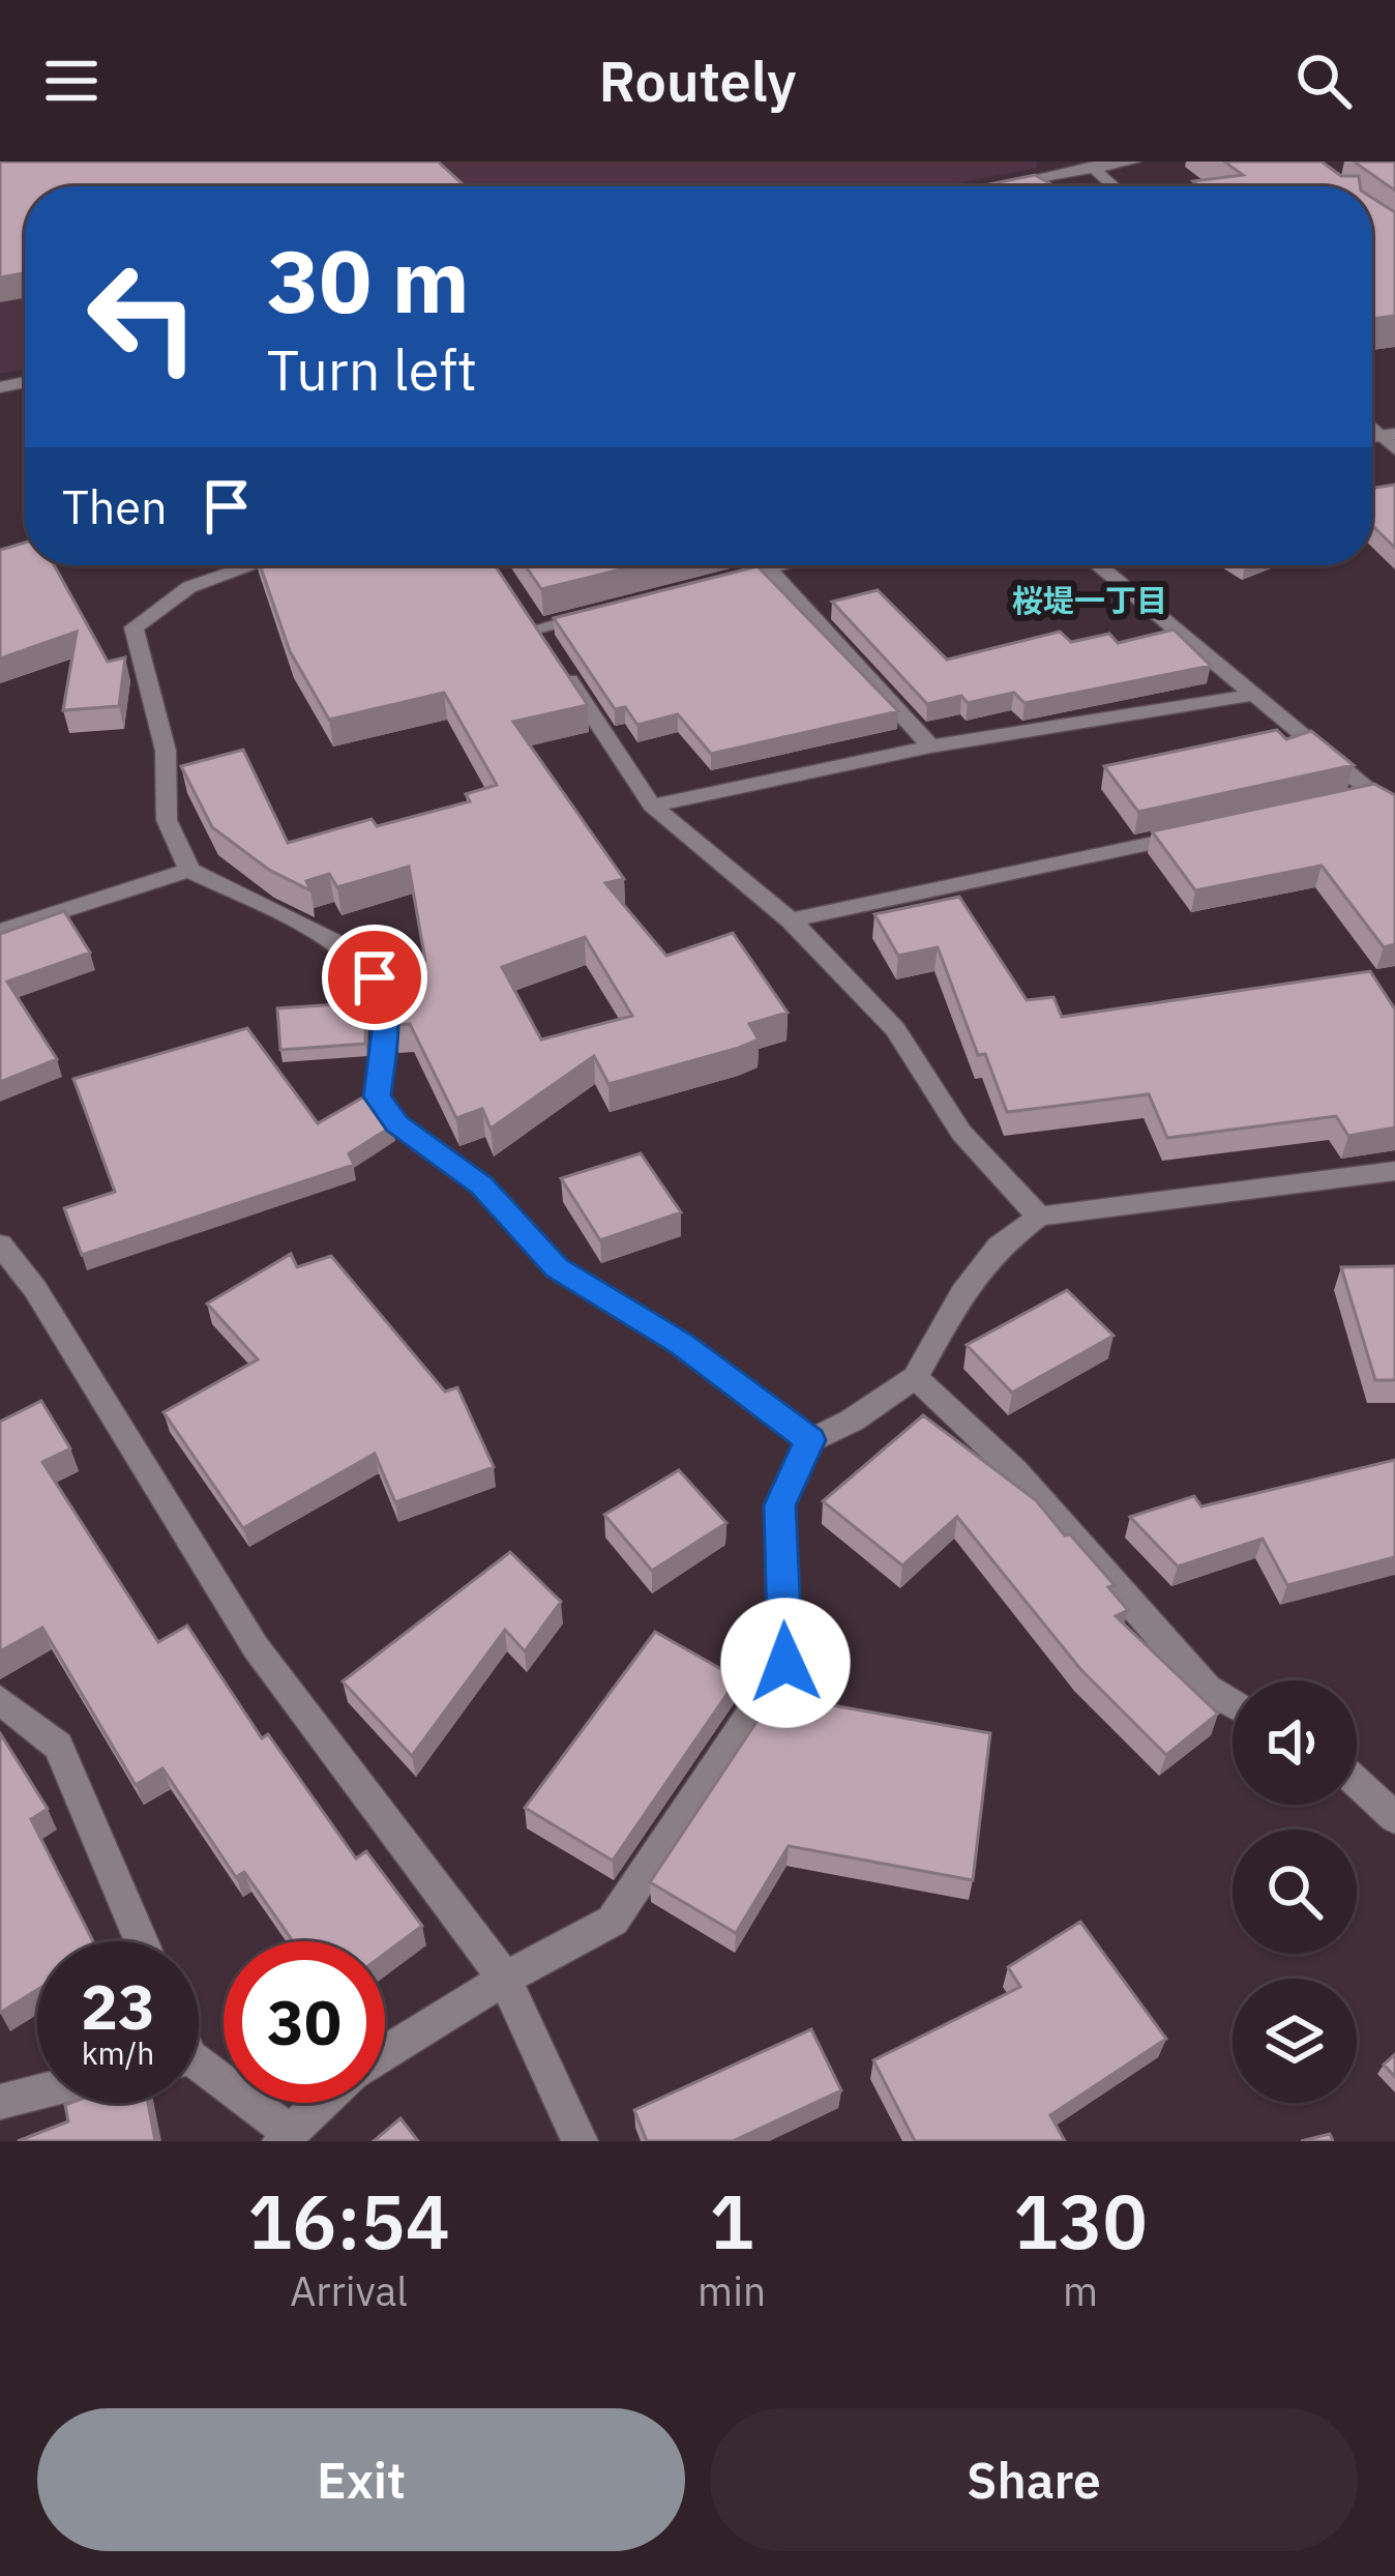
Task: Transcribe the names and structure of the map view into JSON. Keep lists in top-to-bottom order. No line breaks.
{"districts":["桜堤一丁目"],"page":{"header":"Routely","turn":["30 m","Turn left"],"then":"Then","speed":"23 km/h","limit":"30","eta":["16:54","Arrival","1","min","130","m"],"buttons":["Exit","Share"]}}
